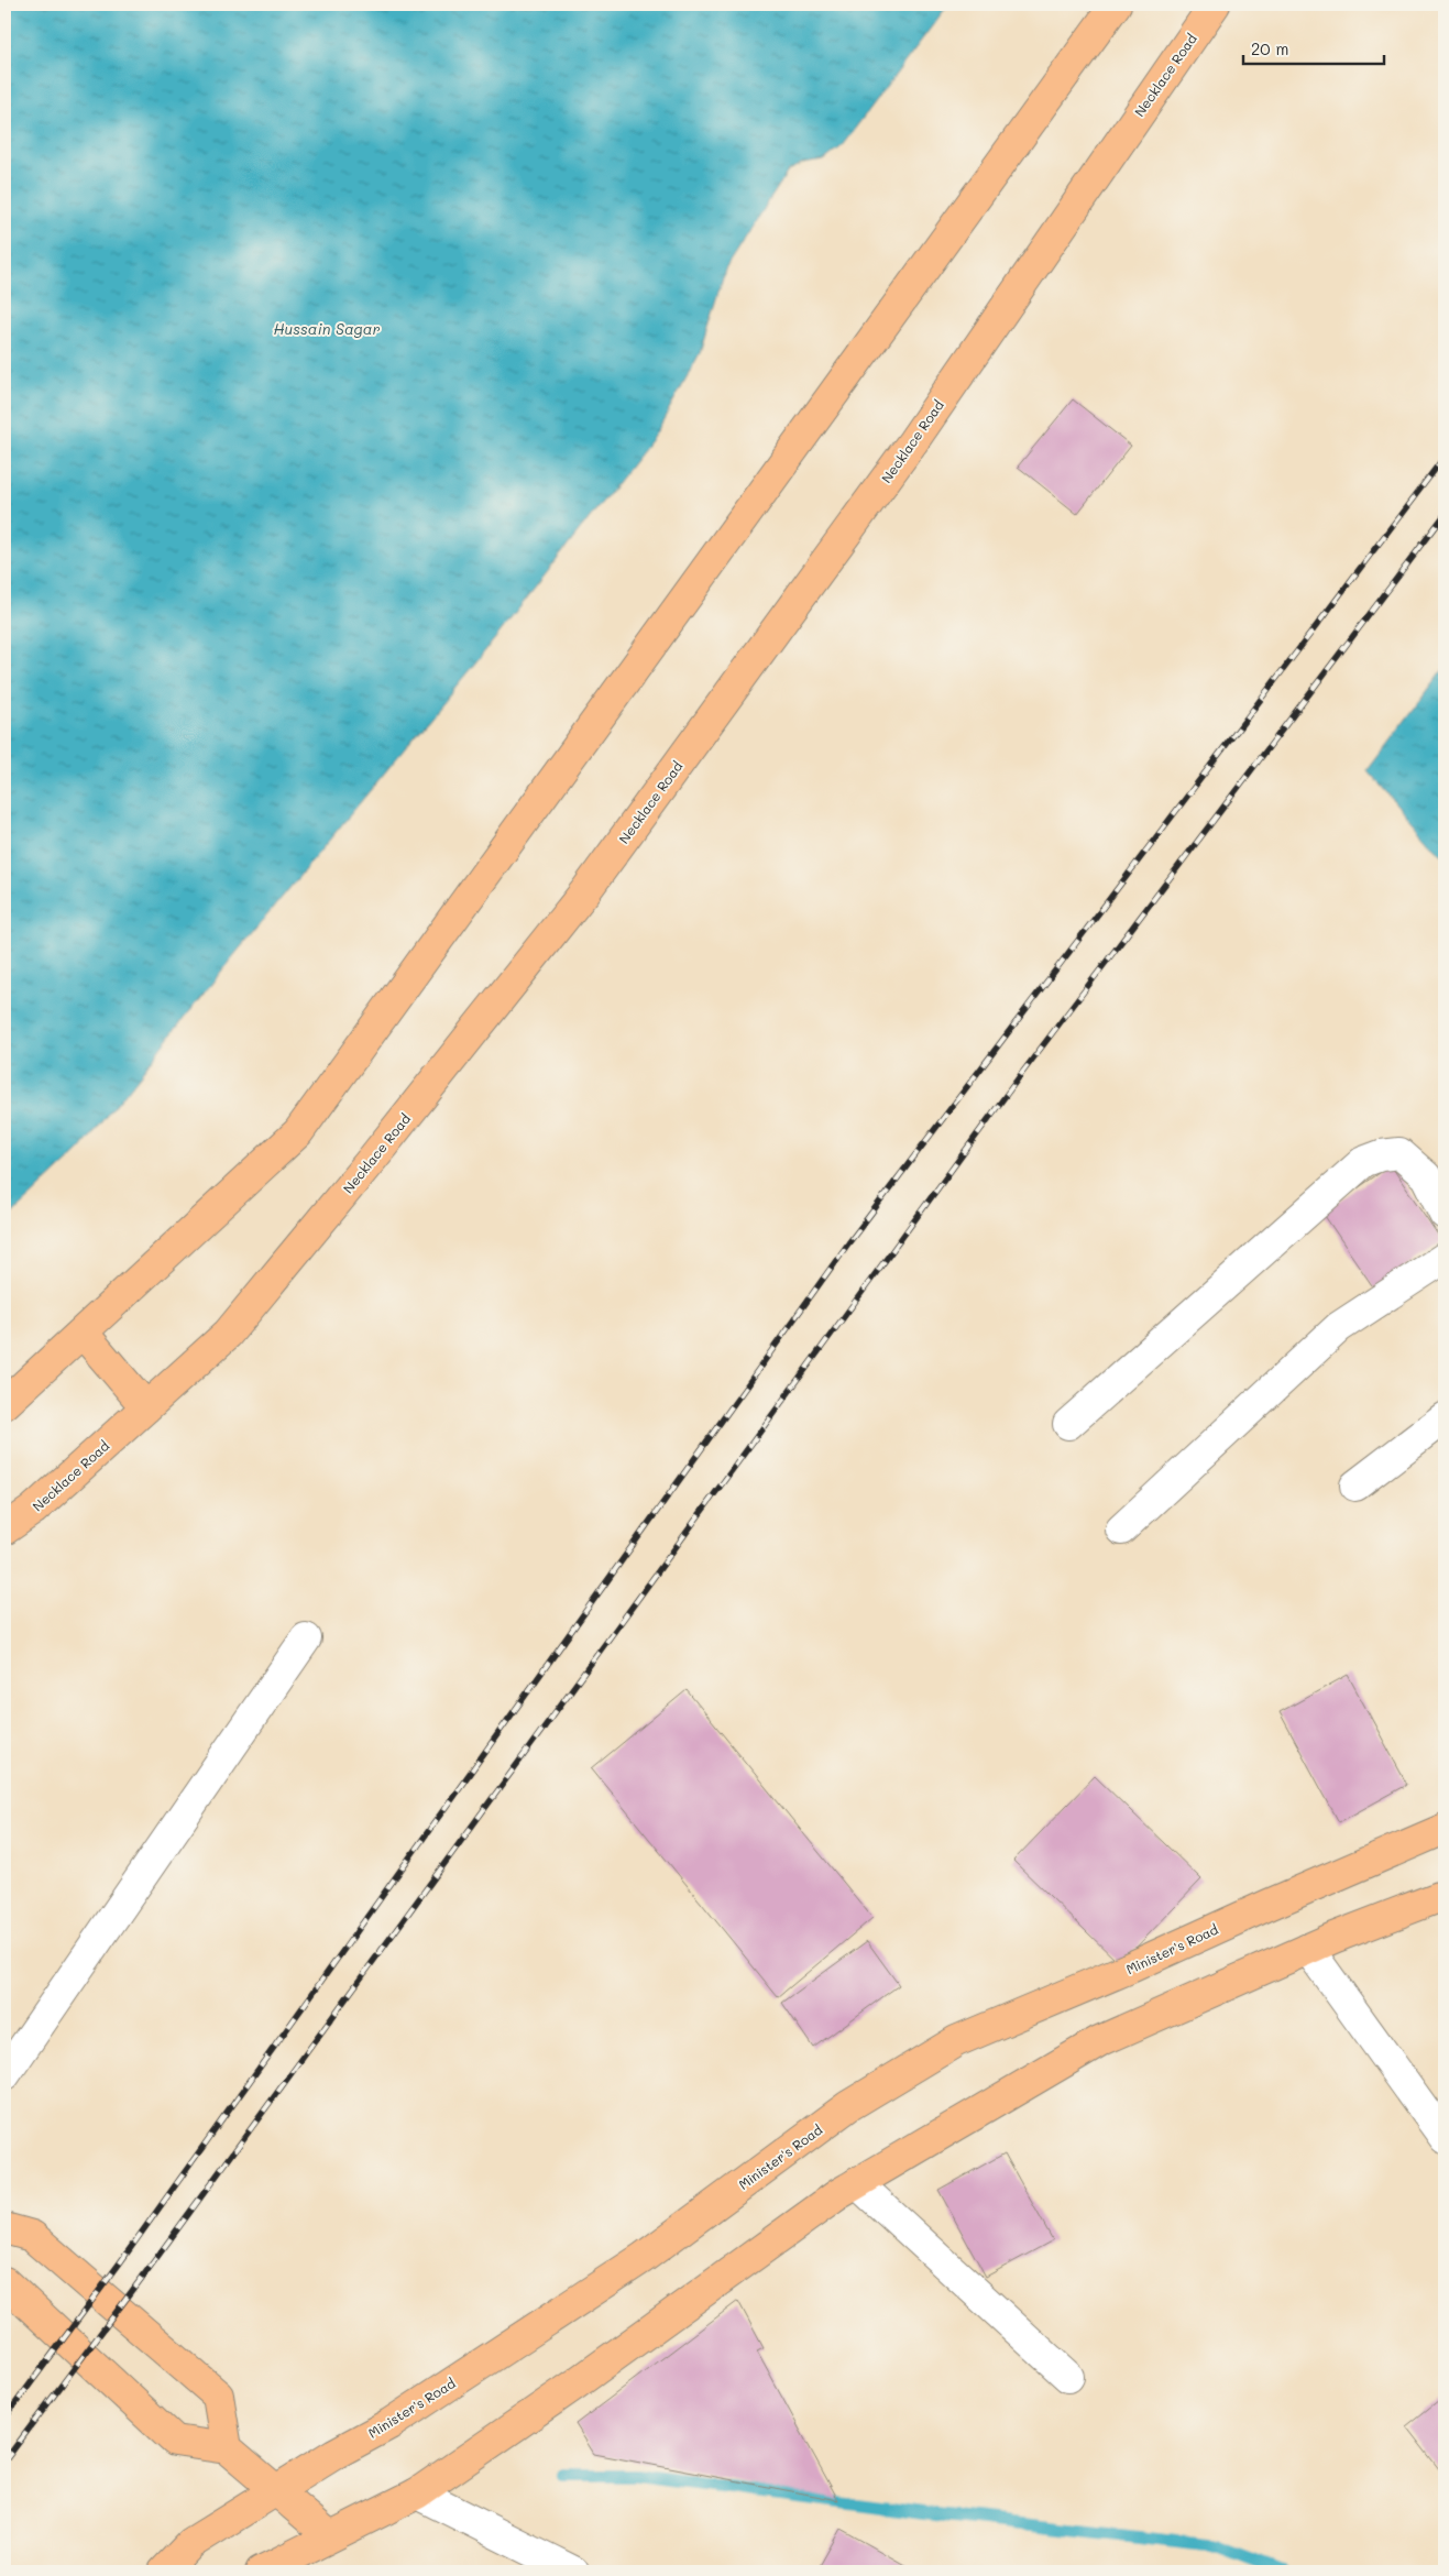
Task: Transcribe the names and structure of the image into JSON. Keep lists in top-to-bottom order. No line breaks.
{"streets":{"main road":["Necklace Road","Minister's Road"]},"water":["Hussain Sagar"],"scale_bar":"20 m"}
